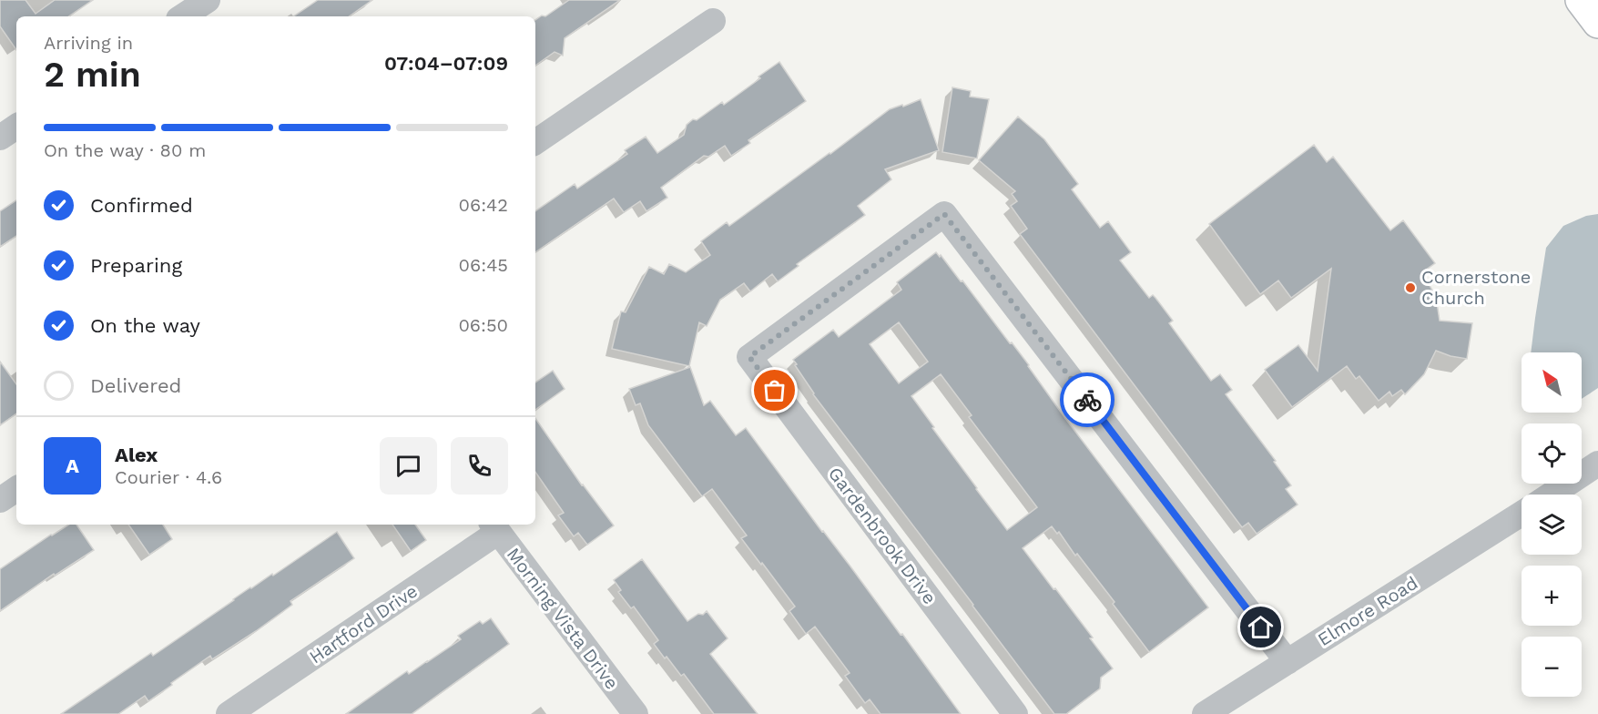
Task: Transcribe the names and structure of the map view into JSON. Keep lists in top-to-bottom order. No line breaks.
{"streets":{"street":["Gardenbrook Drive","Elmore Road","Morning Vista Drive","Hartford Drive"]},"crossings":[["Gardenbrook Drive","Elmore Road"],["Morning Vista Drive","Hartford Drive"]],"places":["Cornerstone Church"],"north":"top left","page":{"heading":["2 min","Arriving in","07:04–07:09"],"panel":["Alex","Courier · 4.6"],"bar":"On the way · 80 m","list":[["Confirmed","06:42"],["Preparing","06:45"],["On the way","06:50"],"Delivered"],"map_buttons":["+","−"],"round":"A"}}
